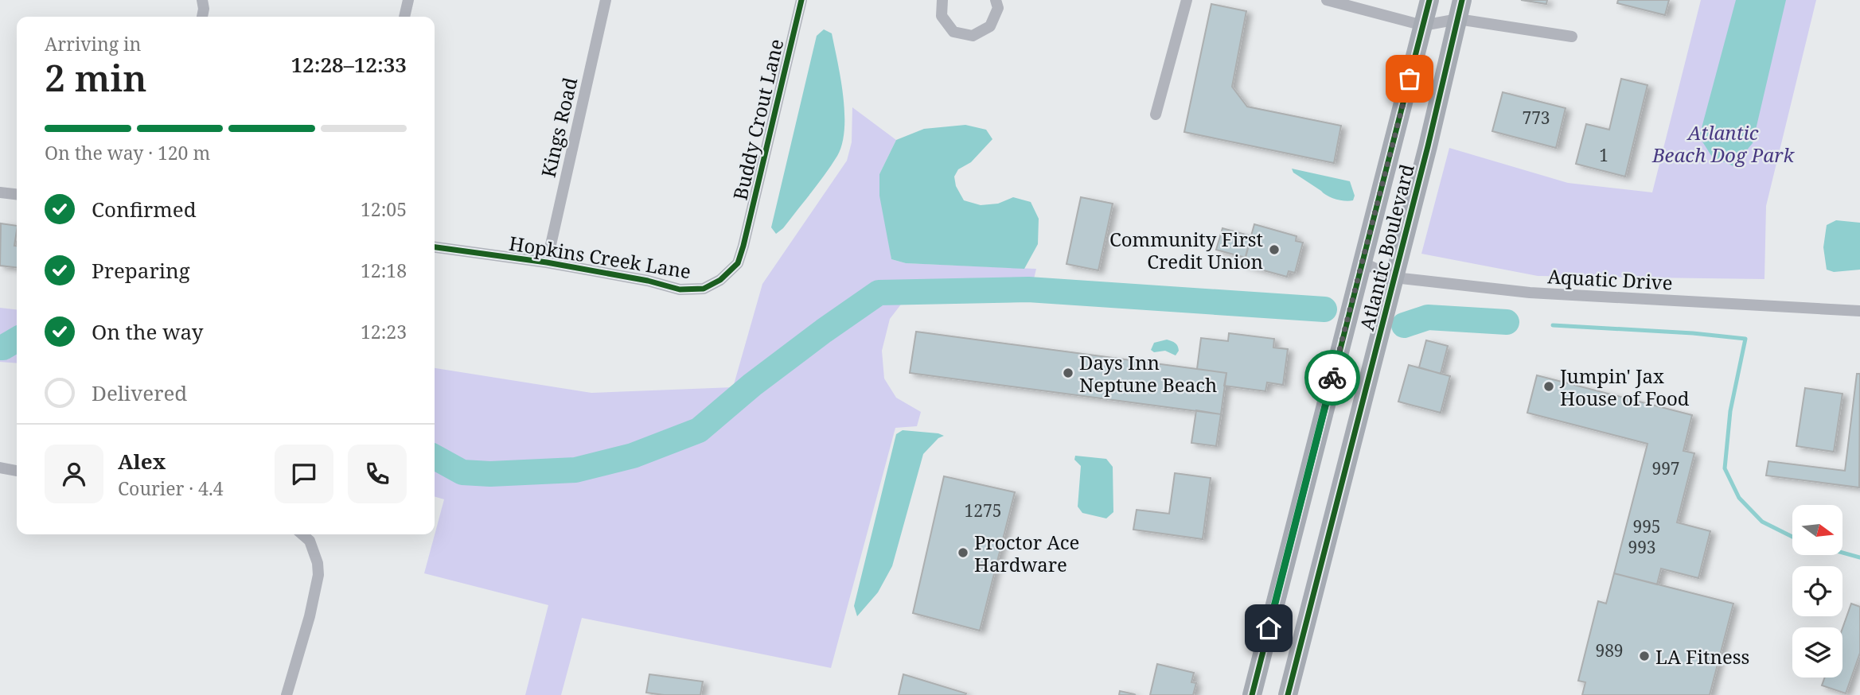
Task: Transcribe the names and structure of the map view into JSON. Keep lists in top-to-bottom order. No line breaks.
{"streets":{"highway":["Atlantic Boulevard"],"street":["Buddy Crout Lane","Kings Road","Hopkins Creek Lane","Aquatic Drive"]},"crossings":[["Buddy Crout Lane","Hopkins Creek Lane"],["Kings Road","Hopkins Creek Lane"],["Atlantic Boulevard","Aquatic Drive"]],"parks":["Atlantic Beach Dog Park"],"places":["Community First Credit Union","Days Inn Neptune Beach","Jumpin' Jax House of Food","Proctor Ace Hardware","LA Fitness"],"house_numbers":["773","1","997","1275","995","993","989"],"north":"right","page":{"heading":["2 min","Arriving in","12:28–12:33"],"panel":["Alex","Courier · 4.4"],"bar":"On the way · 120 m","list":[["Confirmed","12:05"],["Preparing","12:18"],["On the way","12:23"],"Delivered"]}}
